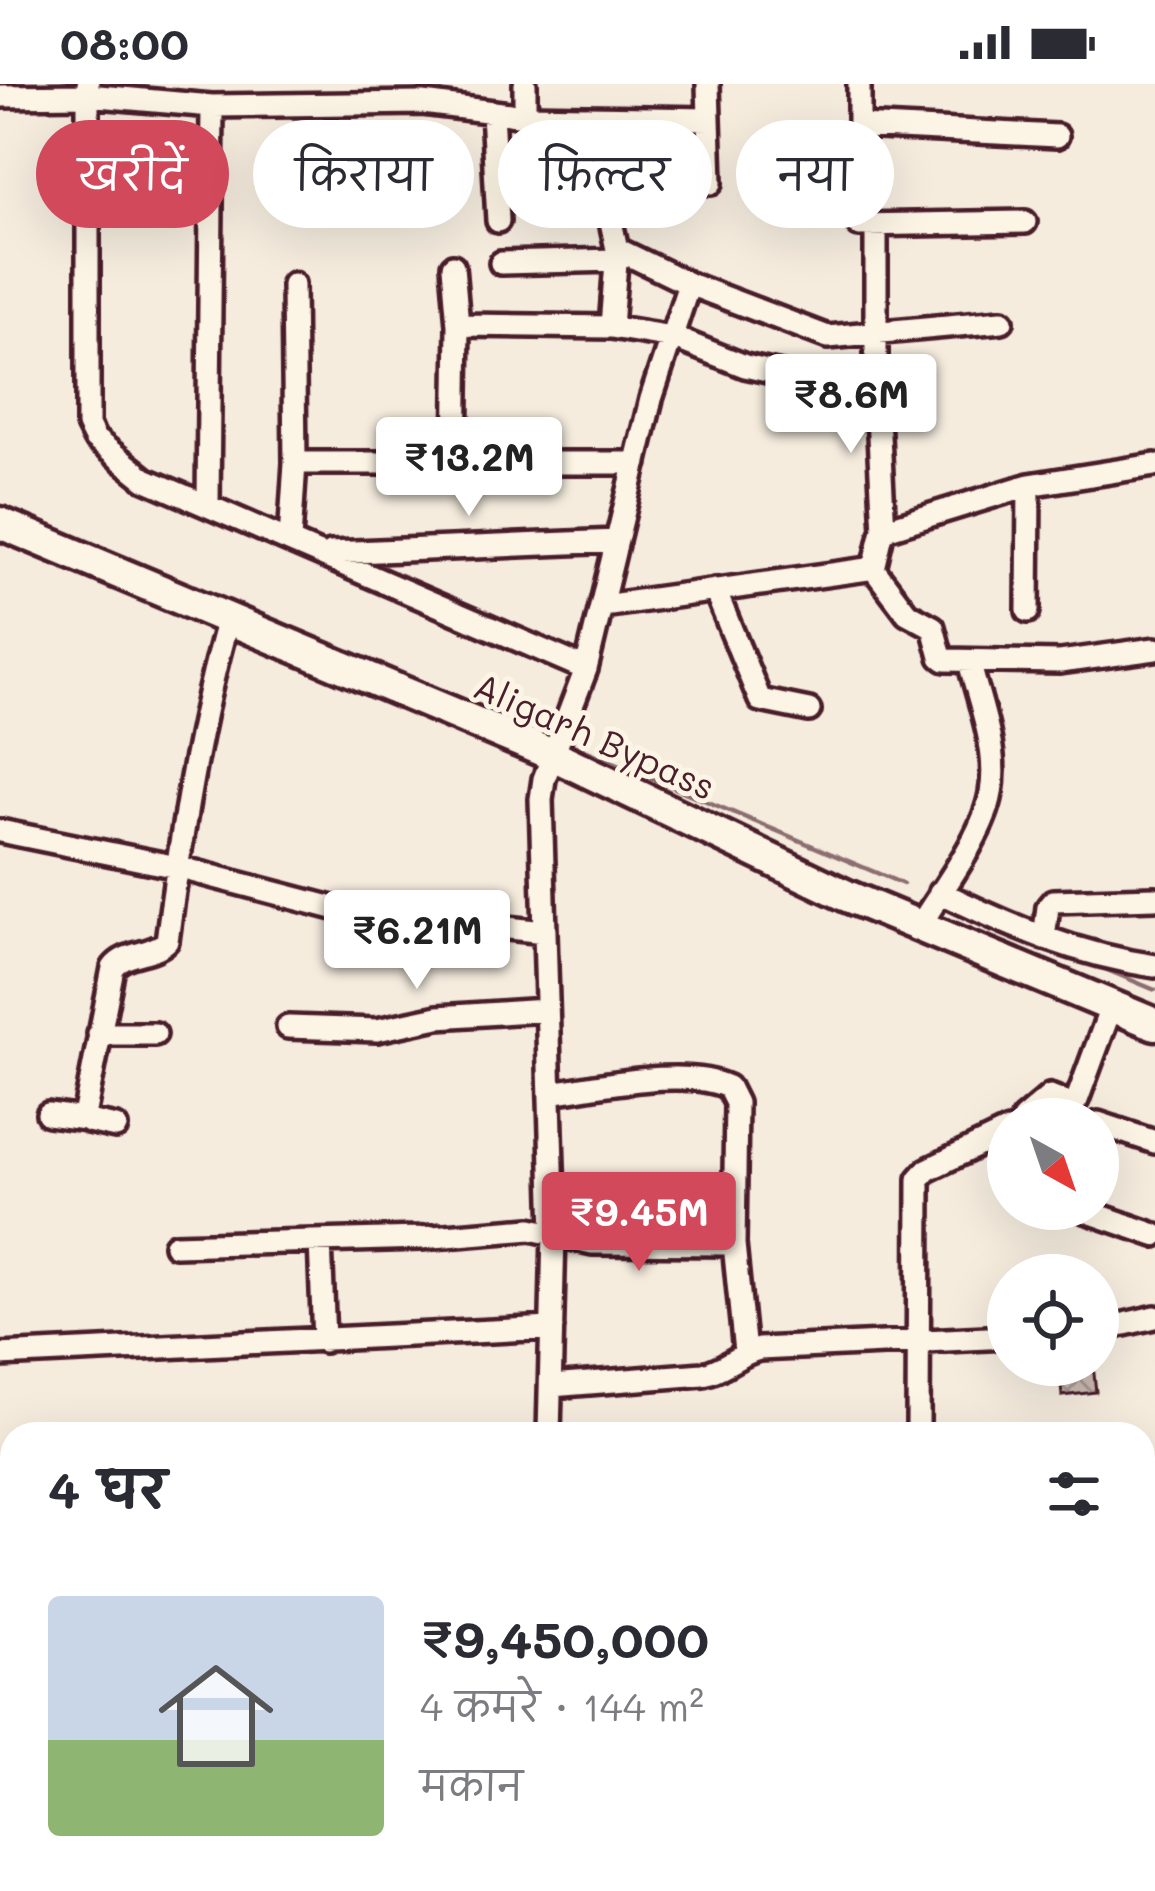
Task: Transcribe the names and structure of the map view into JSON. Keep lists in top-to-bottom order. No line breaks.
{"streets":{"highway":["Aligarh Bypass"]},"north":"bottom right","page":{"status":"08:00","chip":["खरीदें","किराया","फ़िल्टर","नया"],"price":["₹8.6M","₹13.2M","₹6.21M","₹9.45M"],"heading":"4 घर","list":[{"name":"₹9,450,000","note":"4 कमरे · 144 m² · मकान"}]}}
